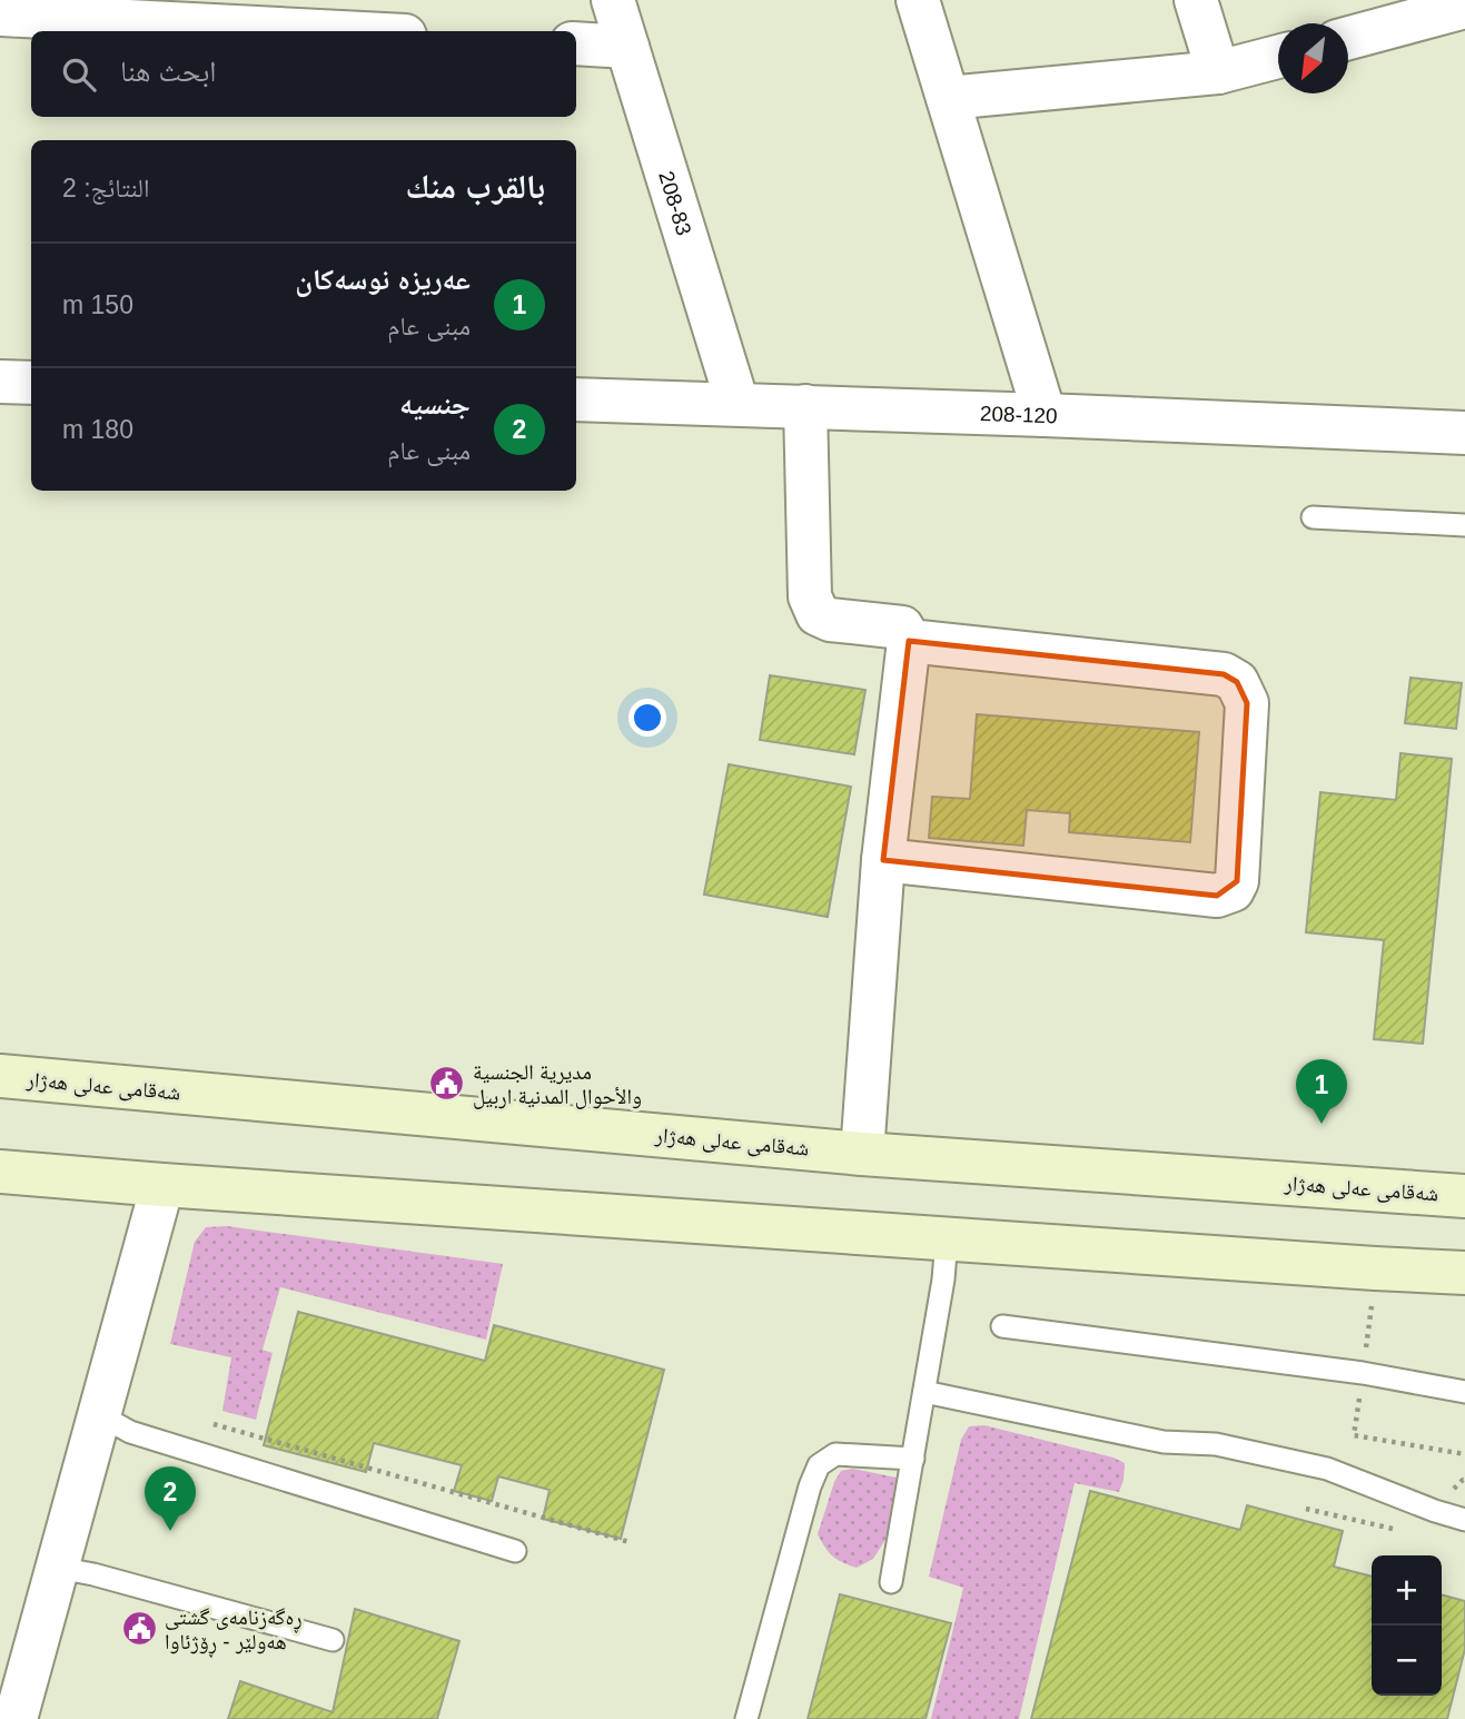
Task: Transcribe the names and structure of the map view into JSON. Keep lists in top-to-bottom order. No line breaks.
{"streets":{"main road":["شەقامی عەلی هەژار"],"street":["208-83","208-120"]},"crossings":[["208-83","208-120"]],"places":{"public building":["مديرية الجنسية والأحوال المدنية اربيل","ڕەگەزنامەی گشتی هەولێر - ڕۆژئاوا"]},"north":"bottom left","page":{"search":"ابحث هنا","heading":["بالقرب منك","النتائج: 2"],"list":[{"mark":"1","name":"عەریزە نوسەکان","note":"مبنى عام","value":"150 m"},{"mark":"2","name":"جنسیە","note":"مبنى عام","value":"180 m"}],"pins":["1","2"],"map_buttons":["+","−"]}}
